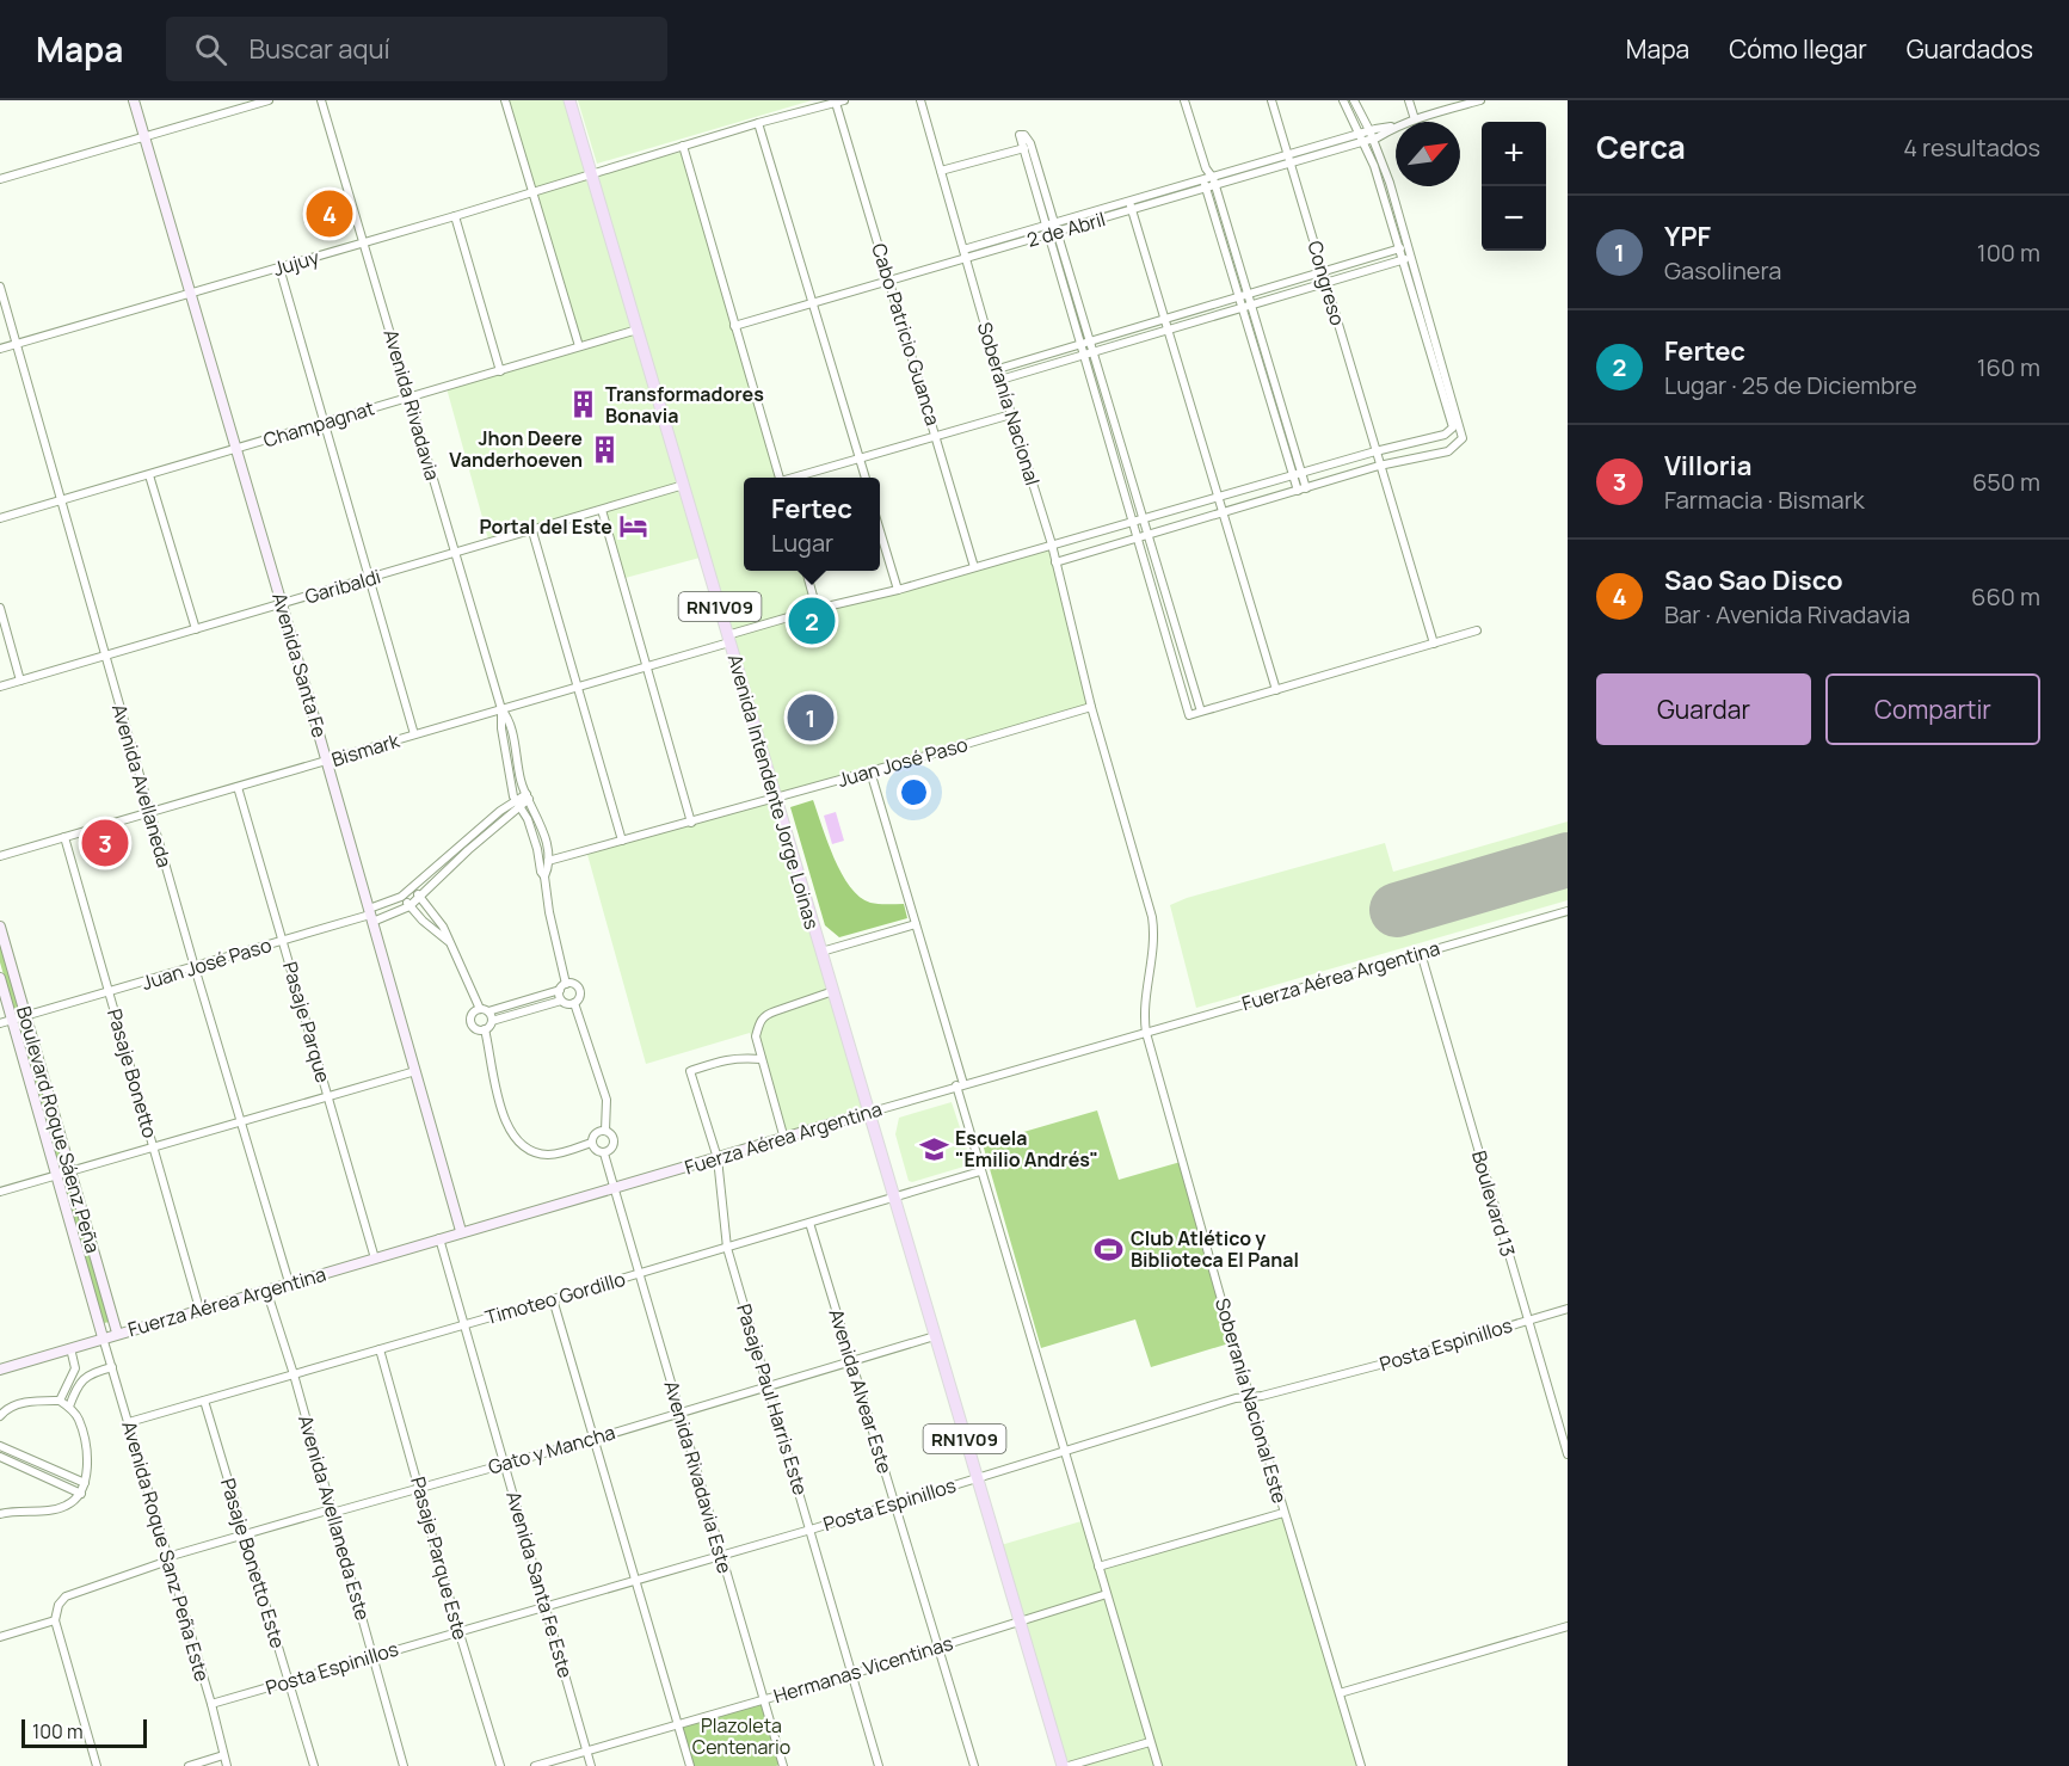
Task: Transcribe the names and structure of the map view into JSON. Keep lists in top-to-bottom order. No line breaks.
{"streets":{"main road":["RN1V09","Avenida Intendente Jorge Loinas"],"street":["2 de Abril","Jujuy","Congreso","Cabo Patricio Guanca","Soberanía Nacional","Avenida Rivadavia","Champagnat","Garibaldi","Avenida Santa Fe","Bismark","Juan José Paso","Avenida Avellaneda","Fuerza Aérea Argentina","Pasaje Parque","Pasaje Bonetto","Boulevard Roque Sáenz Peña","Boulevard 13","Timoteo Gordillo","Posta Espinillos","Avenida Alvear Este","Pasaje Paul Harris Este","Soberanía Nacional Este","Gato y Mancha","Avenida Rivadavia Este","Avenida Avellaneda Este","Avenida Roque Sanz Peña Este","Pasaje Parque Este","Pasaje Bonetto Este","Avenida Santa Fe Este","Hermanas Vicentinas"]},"crossings":[["2 de Abril","Congreso"],["2 de Abril","Cabo Patricio Guanca"],["2 de Abril","Soberanía Nacional"],["Jujuy","Cabo Patricio Guanca"],["Jujuy","Avenida Rivadavia"],["Jujuy","Avenida Santa Fe"],["Jujuy","Avenida Avellaneda"],["Jujuy","Avenida Intendente Jorge Loinas"],["Congreso","Bismark"],["Cabo Patricio Guanca","Bismark"],["Soberanía Nacional","Bismark"],["Soberanía Nacional","Juan José Paso"],["Soberanía Nacional","Soberanía Nacional Este"],["Avenida Rivadavia","Champagnat"],["Avenida Rivadavia","Garibaldi"],["Avenida Rivadavia","Bismark"],["Avenida Rivadavia","Juan José Paso"],["Avenida Rivadavia","Fuerza Aérea Argentina"],["Avenida Rivadavia","Avenida Rivadavia Este"],["Champagnat","Avenida Santa Fe"],["Champagnat","Avenida Avellaneda"],["Champagnat","Avenida Intendente Jorge Loinas"],["Garibaldi","Avenida Santa Fe"],["Garibaldi","Avenida Avellaneda"],["Garibaldi","Avenida Intendente Jorge Loinas"],["RN1V09","Avenida Intendente Jorge Loinas"],["RN1V09","Fuerza Aérea Argentina"],["RN1V09","Timoteo Gordillo"],["RN1V09","Posta Espinillos"],["RN1V09","Gato y Mancha"],["RN1V09","Hermanas Vicentinas"],["Avenida Santa Fe","Bismark"],["Avenida Santa Fe","Juan José Paso"],["Avenida Santa Fe","Fuerza Aérea Argentina"],["Bismark","Avenida Avellaneda"],["Bismark","Avenida Intendente Jorge Loinas"],["Bismark","Pasaje Parque"],["Bismark","Pasaje Bonetto"],["Juan José Paso","Avenida Avellaneda"],["Juan José Paso","Avenida Intendente Jorge Loinas"],["Juan José Paso","Pasaje Parque"],["Juan José Paso","Pasaje Bonetto"],["Juan José Paso","Boulevard Roque Sáenz Peña"],["Juan José Paso","Soberanía Nacional Este"],["Avenida Avellaneda","Fuerza Aérea Argentina"],["Avenida Avellaneda","Avenida Avellaneda Este"],["Avenida Intendente Jorge Loinas","Fuerza Aérea Argentina"],["Fuerza Aérea Argentina","Pasaje Parque"],["Fuerza Aérea Argentina","Pasaje Bonetto"],["Fuerza Aérea Argentina","Boulevard Roque Sáenz Peña"],["Fuerza Aérea Argentina","Boulevard 13"],["Fuerza Aérea Argentina","Pasaje Paul Harris Este"],["Fuerza Aérea Argentina","Soberanía Nacional Este"],["Fuerza Aérea Argentina","Avenida Rivadavia Este"],["Fuerza Aérea Argentina","Avenida Avellaneda Este"],["Fuerza Aérea Argentina","Avenida Roque Sanz Peña Este"],["Fuerza Aérea Argentina","Avenida Santa Fe Este"],["Boulevard Roque Sáenz Peña","Avenida Roque Sanz Peña Este"],["Boulevard 13","Posta Espinillos"],["Timoteo Gordillo","Avenida Alvear Este"],["Timoteo Gordillo","Pasaje Paul Harris Este"],["Timoteo Gordillo","Avenida Rivadavia Este"],["Timoteo Gordillo","Avenida Avellaneda Este"],["Timoteo Gordillo","Avenida Roque Sanz Peña Este"],["Timoteo Gordillo","Pasaje Parque Este"],["Timoteo Gordillo","Pasaje Bonetto Este"],["Timoteo Gordillo","Avenida Santa Fe Este"],["Posta Espinillos","Avenida Alvear Este"],["Posta Espinillos","Pasaje Paul Harris Este"],["Posta Espinillos","Soberanía Nacional Este"],["Posta Espinillos","Avenida Rivadavia Este"],["Posta Espinillos","Avenida Avellaneda Este"],["Posta Espinillos","Avenida Roque Sanz Peña Este"],["Posta Espinillos","Pasaje Parque Este"],["Posta Espinillos","Pasaje Bonetto Este"],["Posta Espinillos","Avenida Santa Fe Este"],["Avenida Alvear Este","Gato y Mancha"],["Avenida Alvear Este","Hermanas Vicentinas"],["Pasaje Paul Harris Este","Gato y Mancha"],["Pasaje Paul Harris Este","Hermanas Vicentinas"],["Gato y Mancha","Avenida Rivadavia Este"],["Gato y Mancha","Avenida Avellaneda Este"],["Gato y Mancha","Avenida Roque Sanz Peña Este"],["Gato y Mancha","Pasaje Parque Este"],["Gato y Mancha","Pasaje Bonetto Este"],["Gato y Mancha","Avenida Santa Fe Este"],["Avenida Rivadavia Este","Hermanas Vicentinas"],["Avenida Santa Fe Este","Hermanas Vicentinas"]],"parks":["Plazoleta Centenario"],"places":{"building":["Transformadores Bonavia","Jhon Deere Vanderhoeven"],"hotel":["Portal del Este"],"school or university":["Escuela \"Emilio Andrés\""],"sports":["Club Atlético y Biblioteca El Panal"]},"scale_bar":"100 m","north":"top right","page":{"header":"Mapa","search":"Buscar aquí","nav":["Mapa","Cómo llegar","Guardados"],"heading":["Cerca","4 resultados"],"map_buttons":["+","−"],"pins":["4","2","1","3"],"list":[{"mark":"1","name":"YPF","note":"Gasolinera","value":"100 m"},{"mark":"2","name":"Fertec","note":"Lugar · 25 de Diciembre","value":"160 m"},{"mark":"3","name":"Villoria","note":"Farmacia · Bismark","value":"650 m"},{"mark":"4","name":"Sao Sao Disco","note":"Bar · Avenida Rivadavia","value":"660 m"}],"popup":["Fertec","Lugar"],"buttons":["Guardar","Compartir"],"scale":"100 m"}}
